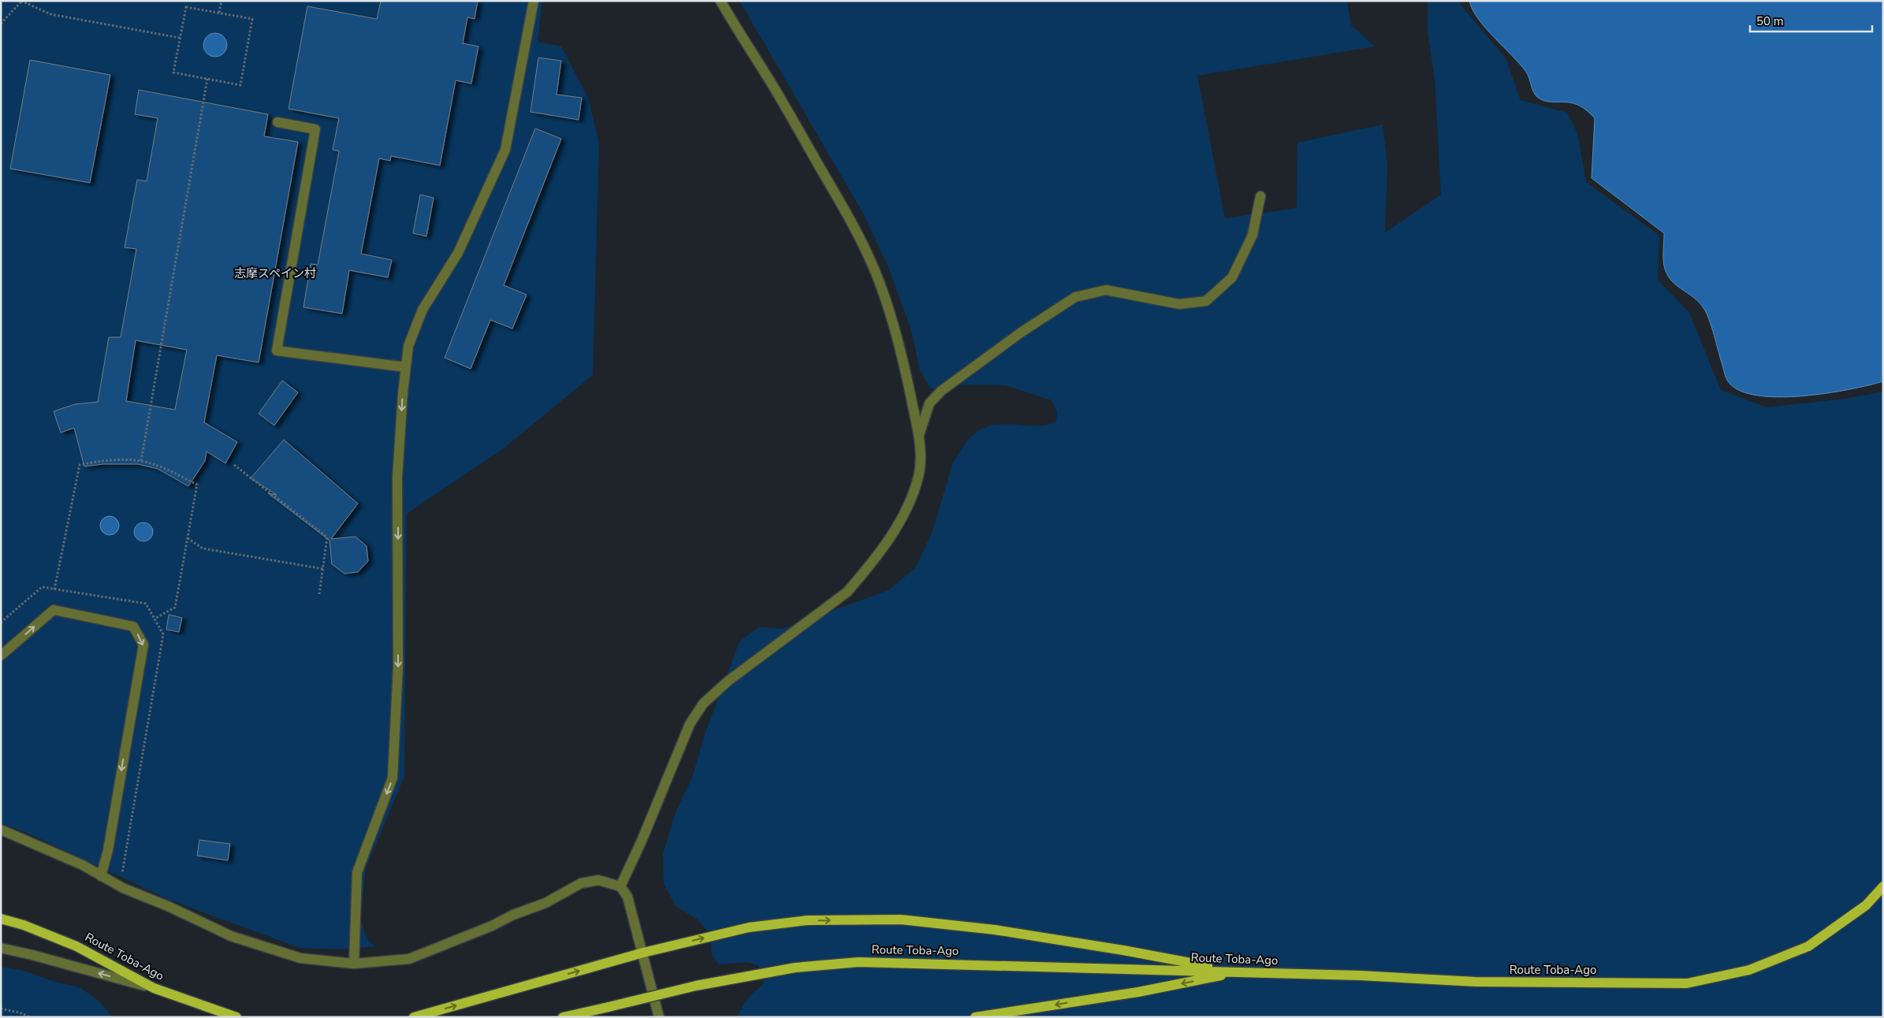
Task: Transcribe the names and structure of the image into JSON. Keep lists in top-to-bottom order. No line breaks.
{"streets":{"main road":["Route Toba-Ago"]},"parks":["志摩スペイン村"],"scale_bar":"50 m"}
